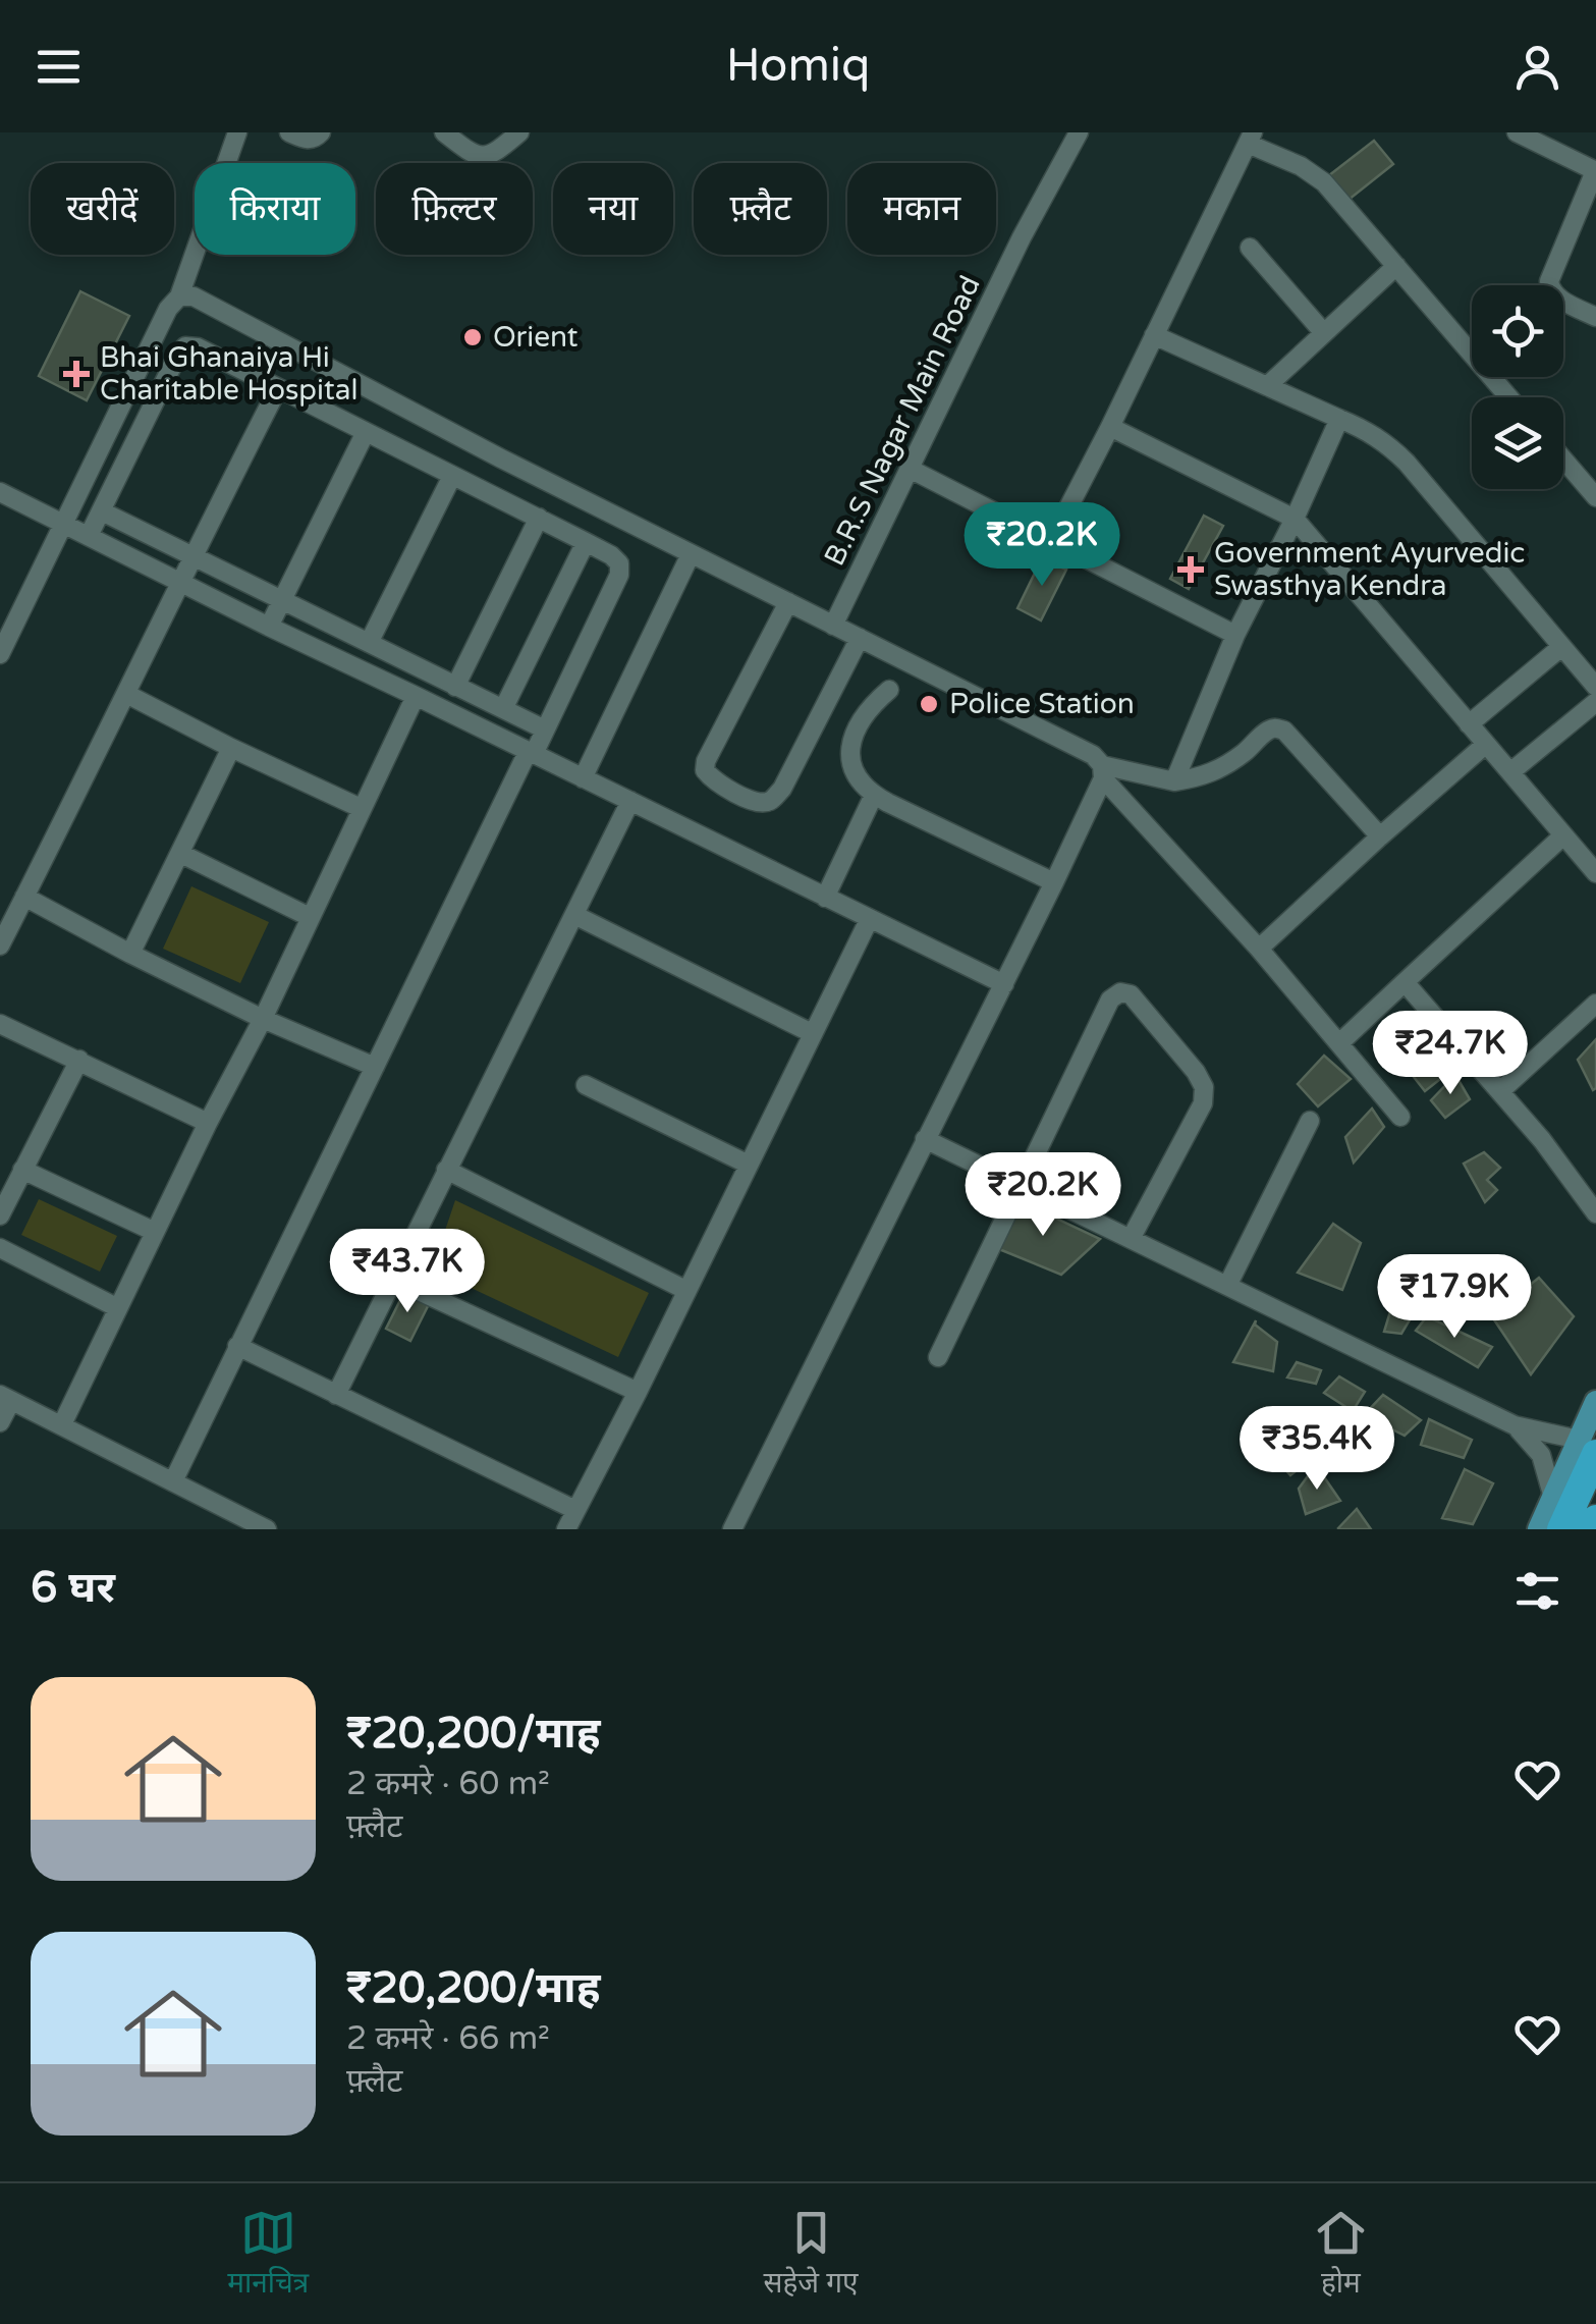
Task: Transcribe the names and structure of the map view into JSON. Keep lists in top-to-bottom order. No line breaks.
{"streets":{"street":["B.R.S Nagar Main Road"]},"places":{"other":["Orient","Police Station"],"health":["Bhai Ghanaiya Hi Charitable Hospital","Government Ayurvedic Swasthya Kendra"]},"page":{"header":"Homiq","chip":["खरीदें","किराया","फ़िल्टर","नया","फ़्लैट","मकान"],"price":["₹20.2K","₹24.7K","₹20.2K","₹43.7K","₹17.9K","₹35.4K"],"heading":"6 घर","list":[{"name":"₹20,200/माह","note":"2 कमरे · 60 m² · फ़्लैट"},{"name":"₹20,200/माह","note":"2 कमरे · 66 m² · फ़्लैट"}],"tabs":["मानचित्र","सहेजे गए","होम"]}}
